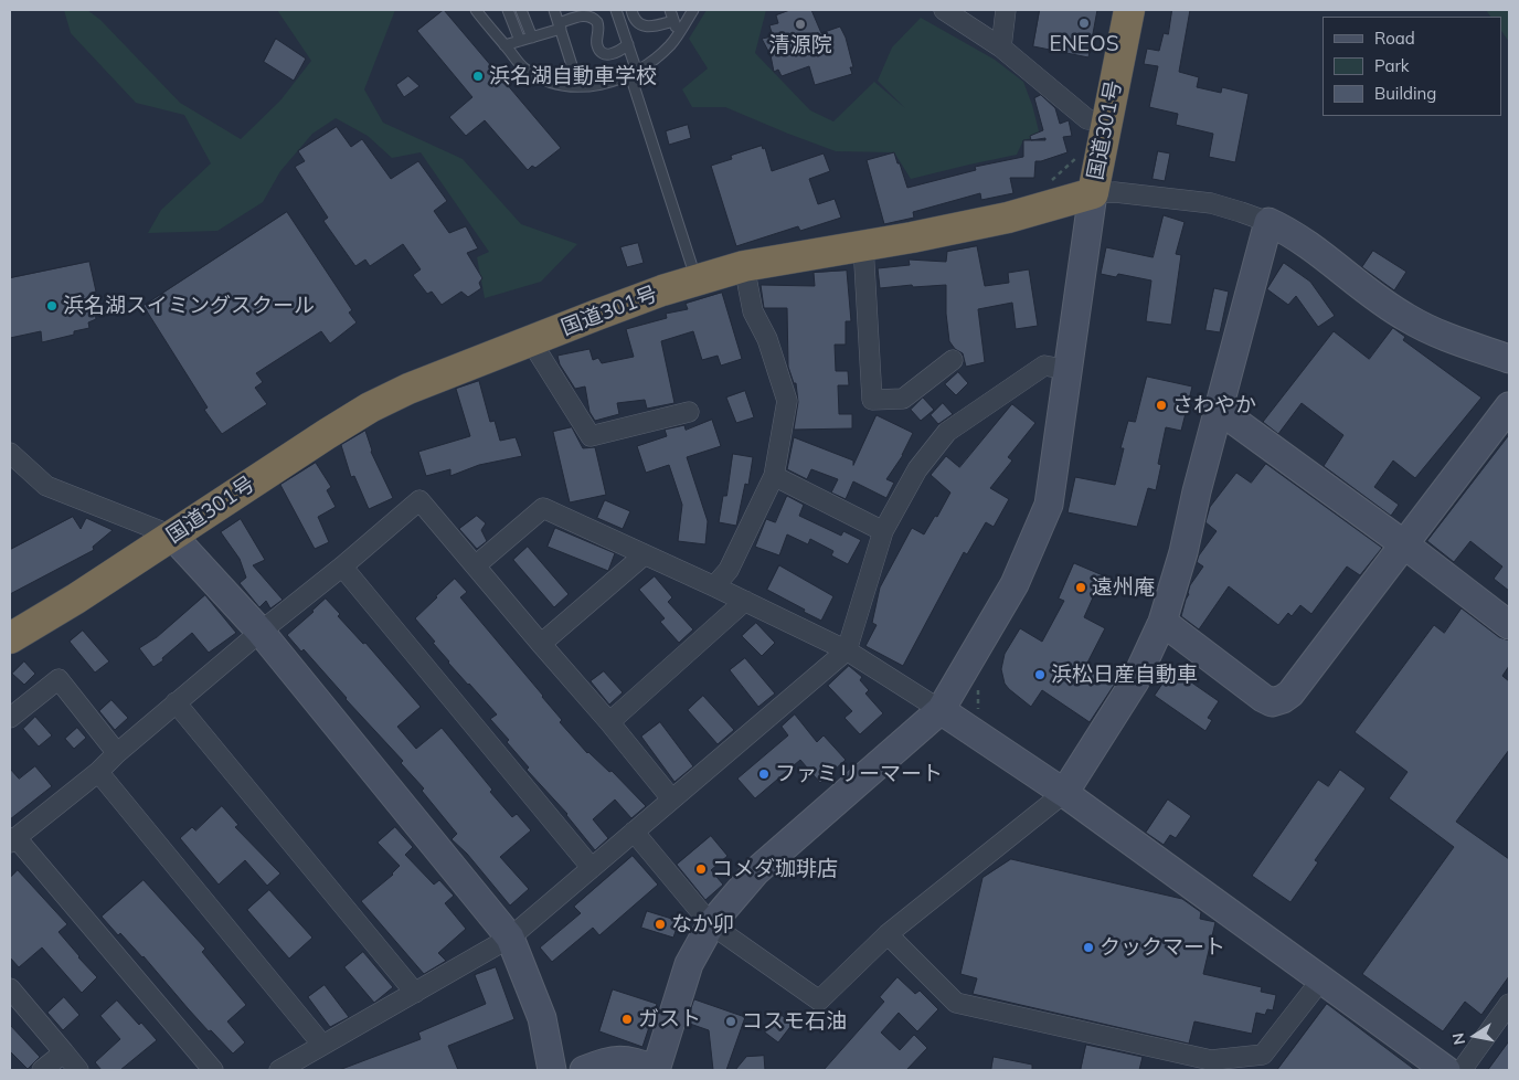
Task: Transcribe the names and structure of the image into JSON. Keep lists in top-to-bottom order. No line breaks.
{"streets":{"highway":["国道301号"]},"places":["ENEOS","清源院","浜名湖自動車学校","浜名湖スイミングスクール","さわやか","遠州庵","浜松日産自動車","ファミリーマート","コメダ珈琲店","なか卯","クックマート","ガスト","コスモ石油"],"legend":["Road","Park","Building"],"north":"left"}
